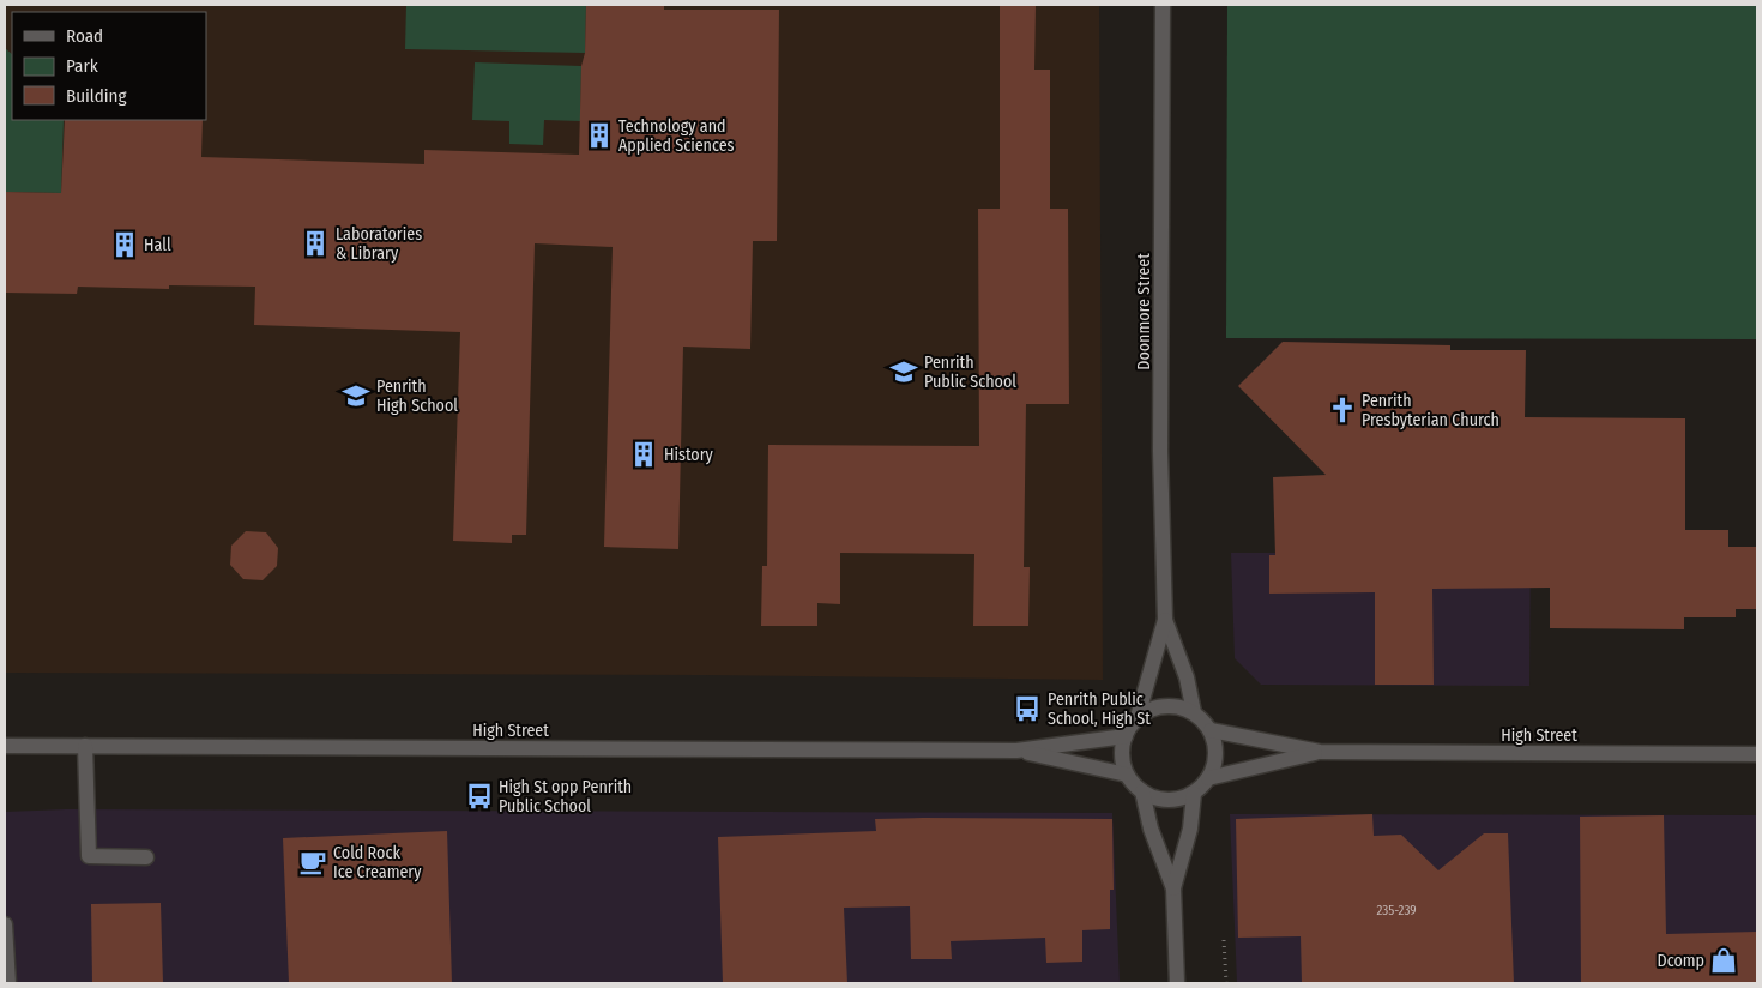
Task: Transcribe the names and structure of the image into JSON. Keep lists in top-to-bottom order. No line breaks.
{"streets":{"street":["Doonmore Street","High Street"]},"crossings":[["Doonmore Street","High Street"]],"places":{"building":["Technology and Applied Sciences","Laboratories & Library","Hall","History"],"school or university":["Penrith Public School","Penrith High School"],"church":["Penrith Presbyterian Church"],"bus stop":["Penrith Public School, High St","High St opp Penrith Public School"],"cafe":["Cold Rock Ice Creamery"],"shop":["Dcomp"]},"house_numbers":["235-239"],"legend":["Road","Park","Building"]}
